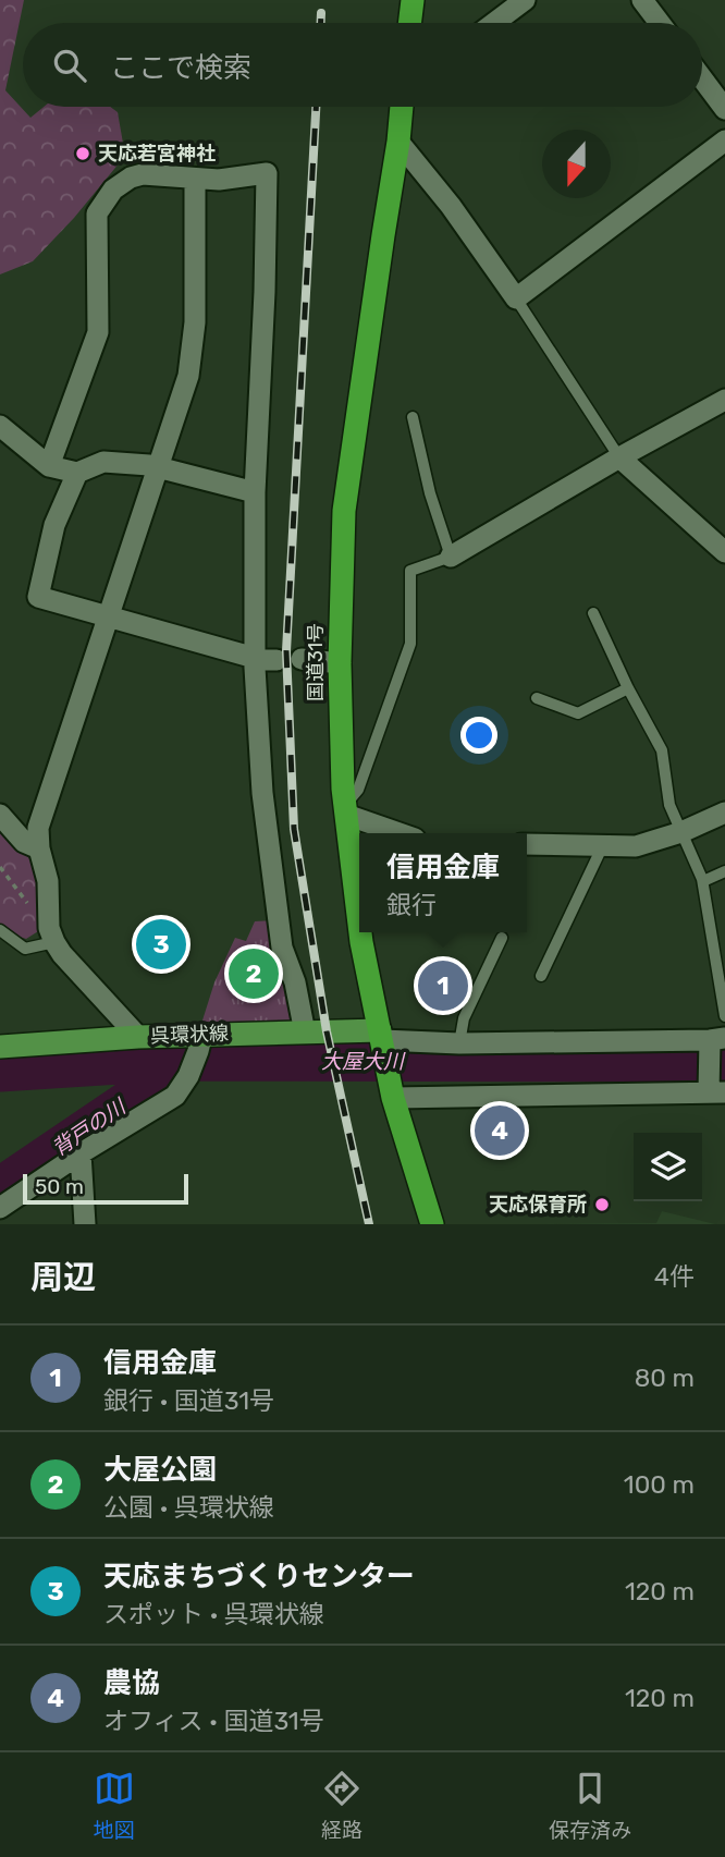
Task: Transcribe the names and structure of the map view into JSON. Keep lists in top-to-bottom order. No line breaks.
{"streets":{"highway":["国道31号"],"main road":["呉環状線"]},"crossings":[["国道31号","呉環状線"]],"water":["大屋大川","背戸の川"],"places":["天応若宮神社","天応保育所"],"scale_bar":"50 m","north":"bottom","page":{"search":"ここで検索","popup":["信用金庫","銀行"],"pins":["3","2","1","4"],"scale":"50 m","heading":["周辺","4件"],"list":[{"mark":"1","name":"信用金庫","note":"銀行 · 国道31号","value":"80 m"},{"mark":"2","name":"大屋公園","note":"公園 · 呉環状線","value":"100 m"},{"mark":"3","name":"天応まちづくりセンター","note":"スポット · 呉環状線","value":"120 m"},{"mark":"4","name":"農協","note":"オフィス · 国道31号","value":"120 m"}],"nav":["地図","経路","保存済み"]}}
